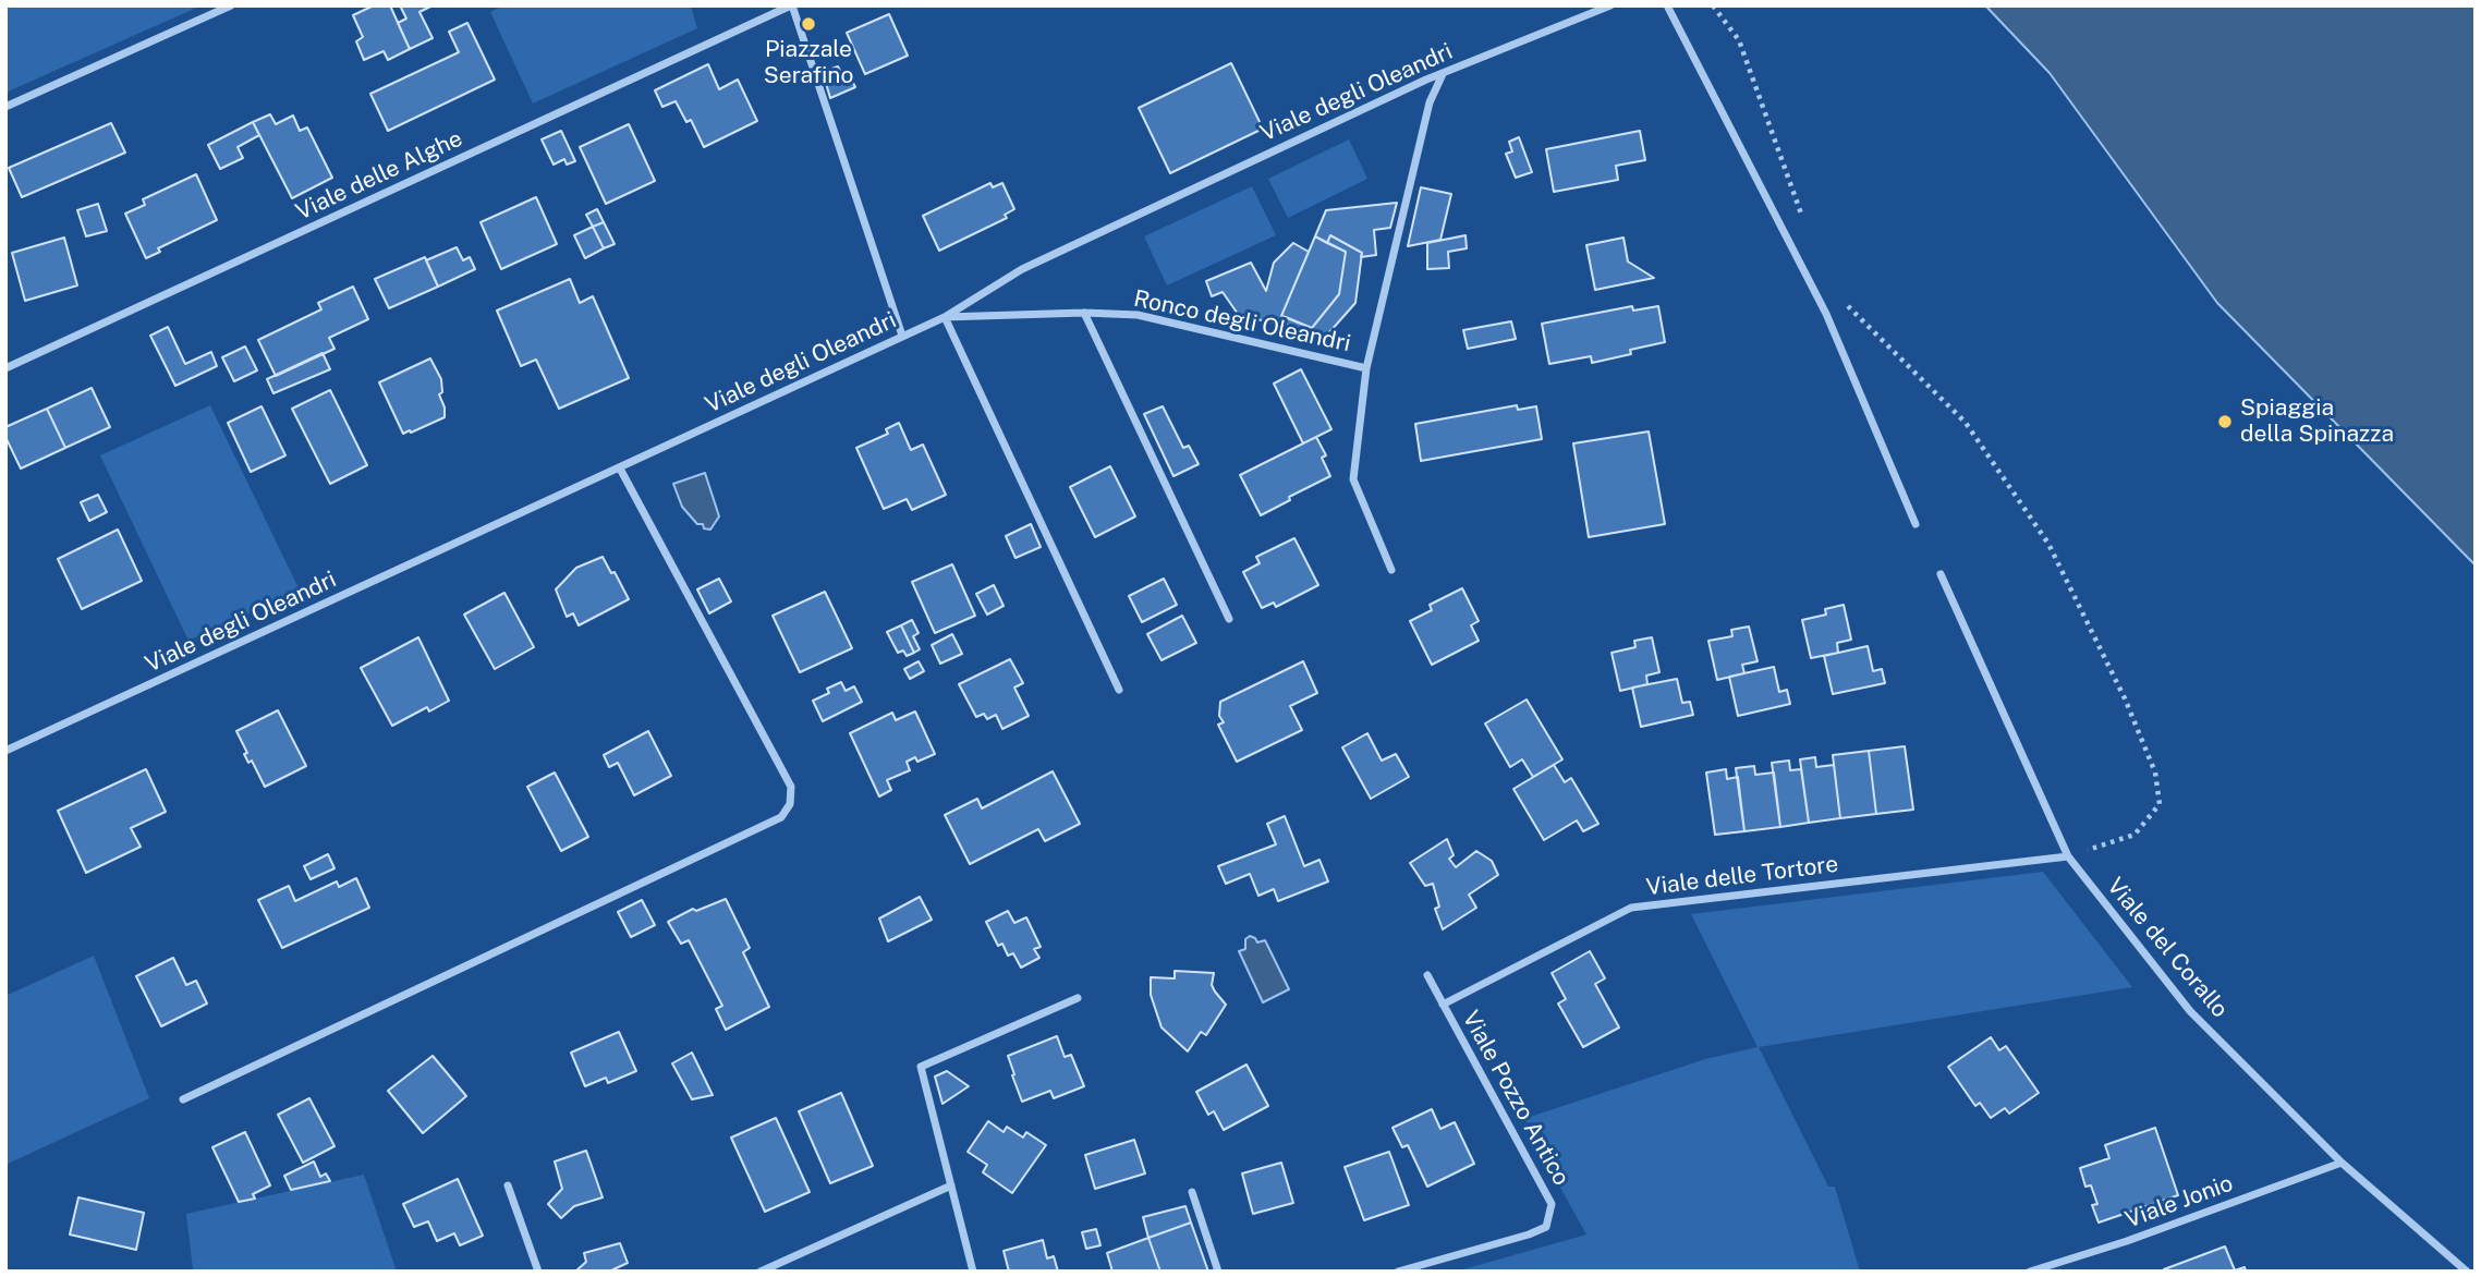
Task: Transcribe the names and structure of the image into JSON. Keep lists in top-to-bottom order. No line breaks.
{"streets":{"street":["Viale degli Oleandri","Viale delle Alghe","Ronco degli Oleandri","Viale delle Tortore","Viale del Corallo","Viale Pozzo Antico","Viale Jonio"]},"crossings":[["Viale degli Oleandri","Ronco degli Oleandri"],["Viale delle Tortore","Viale del Corallo"],["Viale delle Tortore","Viale Pozzo Antico"],["Viale del Corallo","Viale Jonio"]],"places":["Piazzale Serafino","Spiaggia della Spinazza"]}
